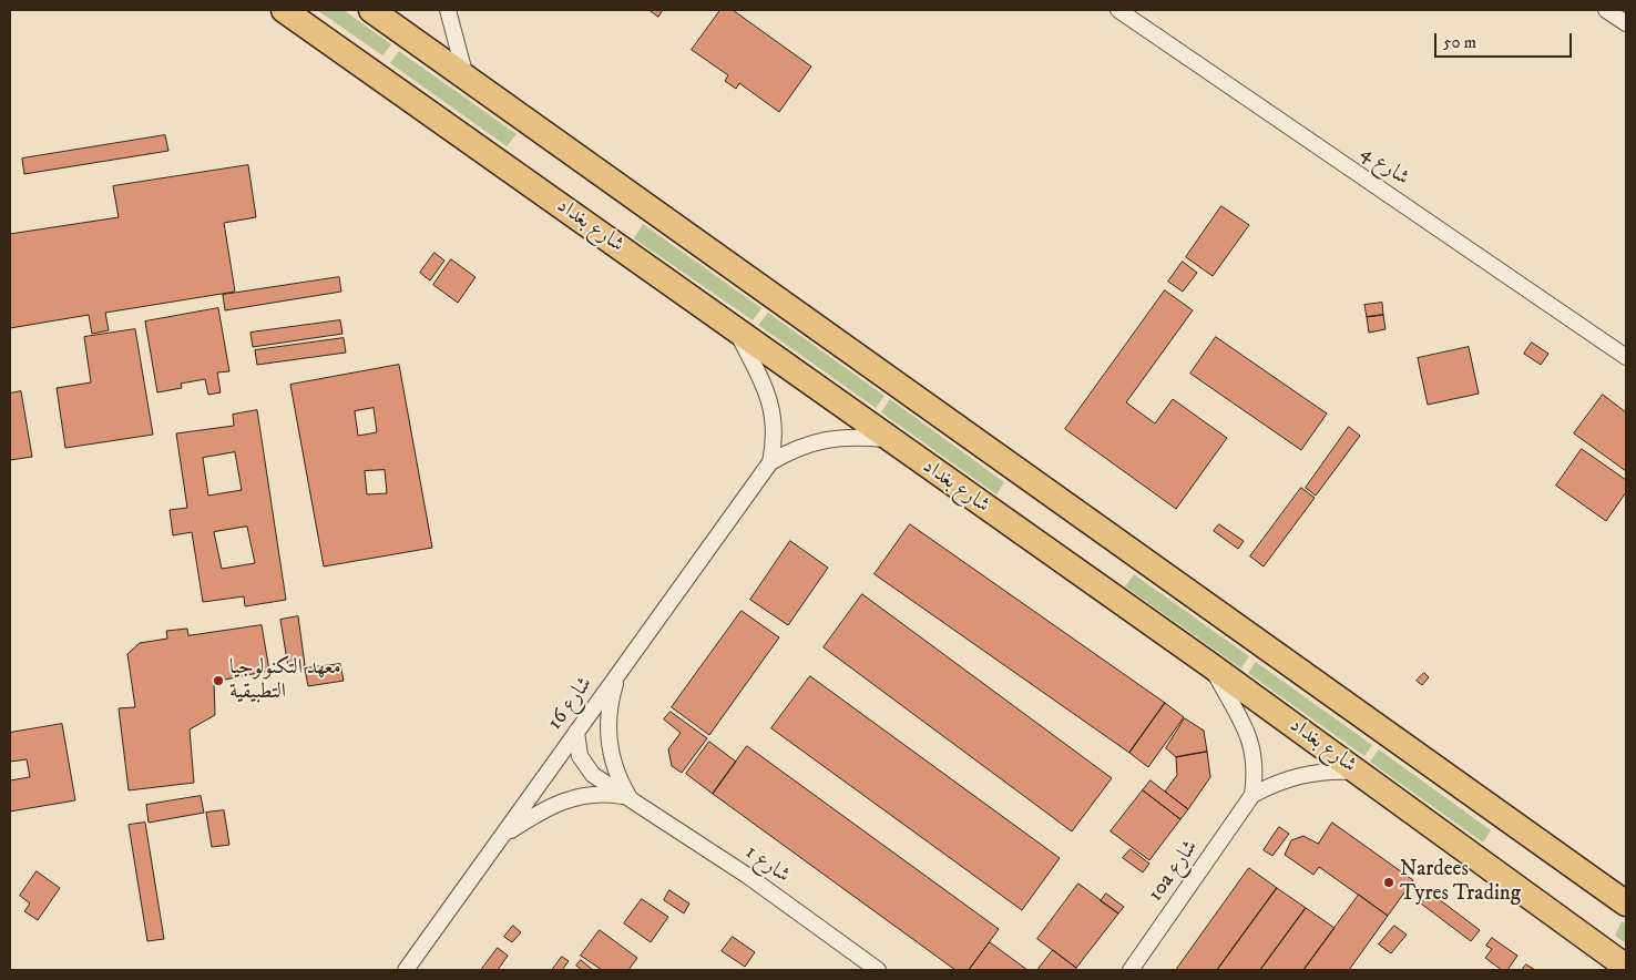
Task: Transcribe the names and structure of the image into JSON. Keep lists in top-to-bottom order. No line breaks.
{"streets":{"main road":["شارع بغداد"],"street":["شارع 4","شارع 16","شارع 1","10a شارع"]},"crossings":[["شارع بغداد","شارع 16"],["شارع بغداد","10a شارع"],["شارع 16","شارع 1"]],"places":["معهد التكنولوجيا التطبيقية","Nardees Tyres Trading"],"scale_bar":"50 m"}
